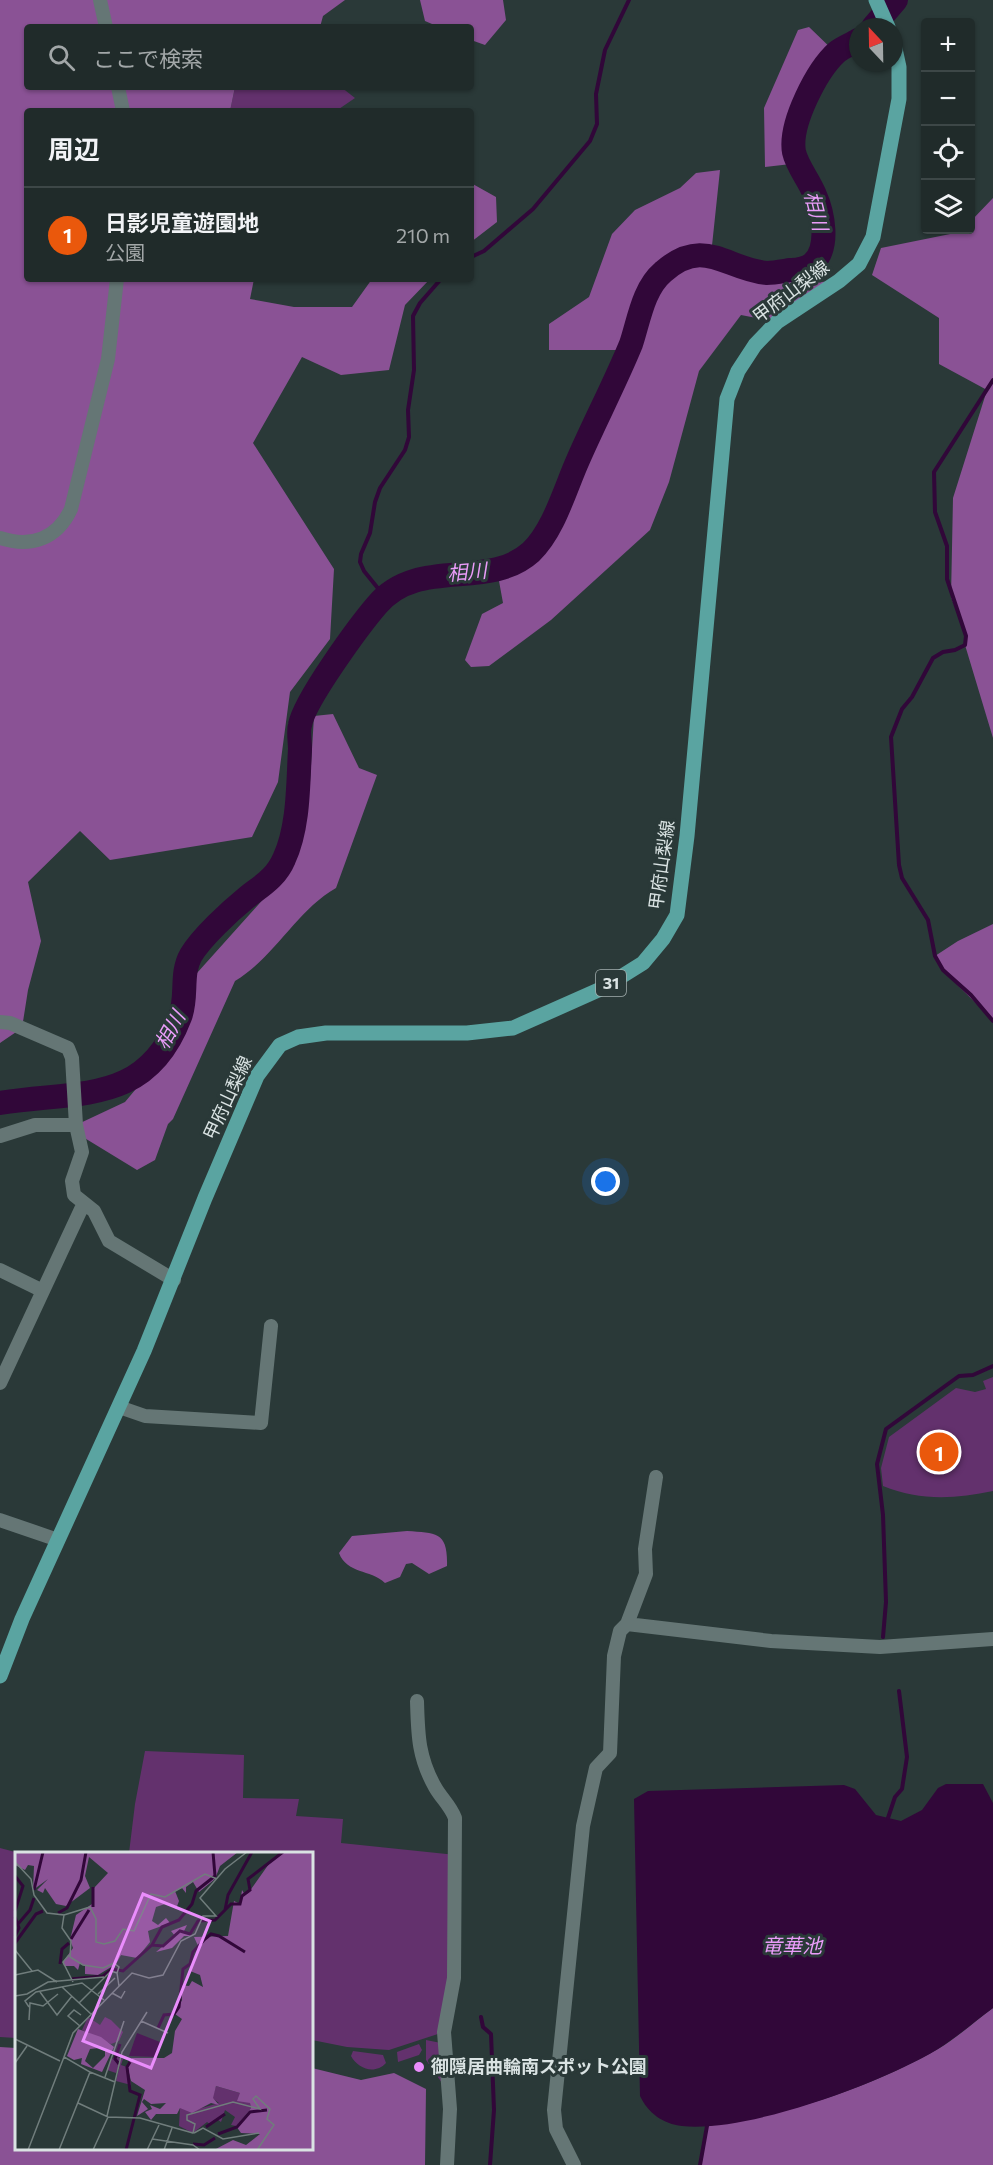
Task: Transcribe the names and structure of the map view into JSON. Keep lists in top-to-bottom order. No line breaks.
{"streets":{"main road":["甲府山梨線","31"]},"water":["相川","竜華池"],"places":["御隠居曲輪南スポット公園"],"north":"top","page":{"map_buttons":["+","−"],"search":"ここで検索","heading":"周辺","list":[{"mark":"1","name":"日影児童遊園地","note":"公園","value":"210 m"}],"pins":"1"}}
